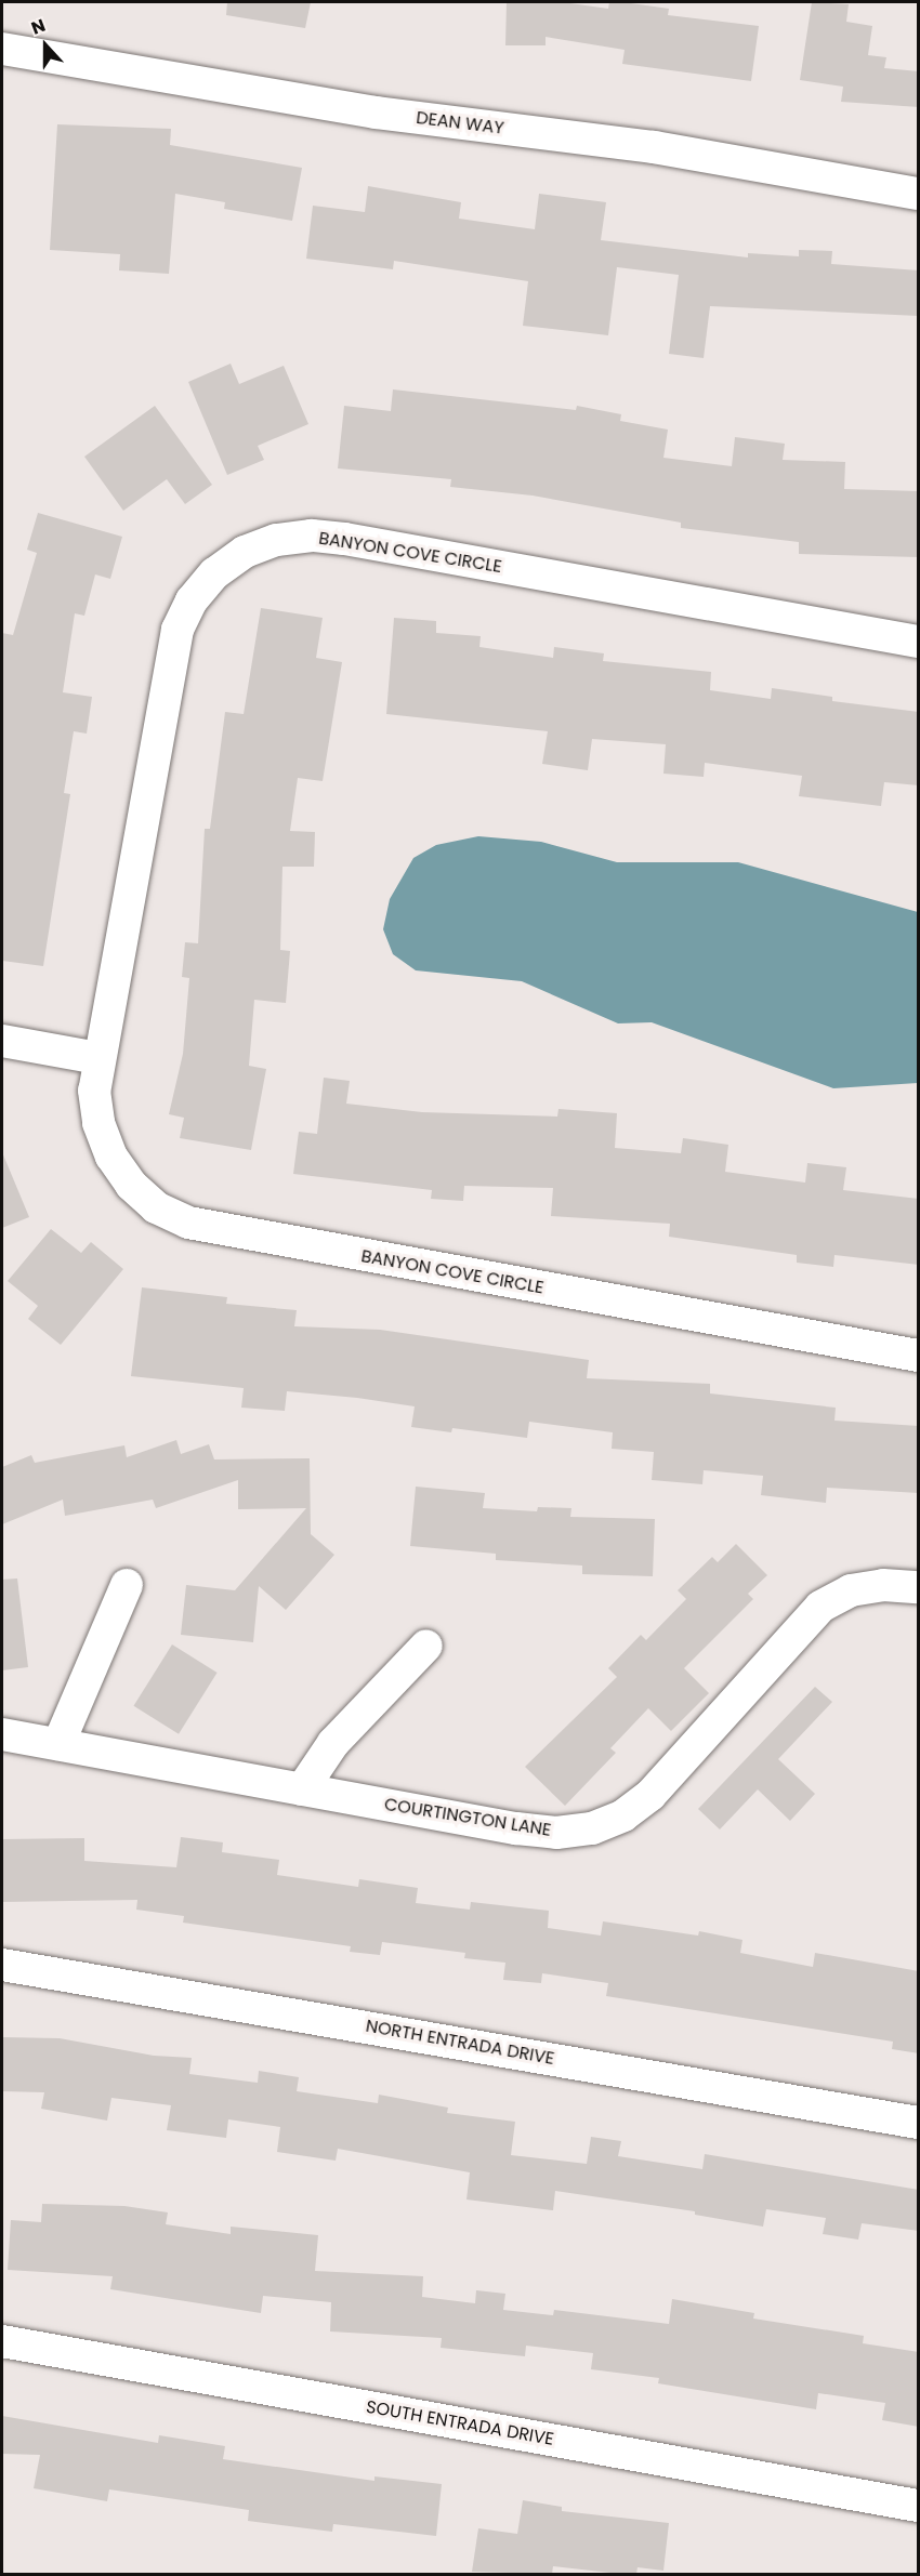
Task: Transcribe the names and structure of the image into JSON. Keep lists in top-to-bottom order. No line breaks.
{"streets":{"street":["DEAN WAY","BANYON COVE CIRCLE","COURTINGTON LANE","NORTH ENTRADA DRIVE","SOUTH ENTRADA DRIVE"]},"north":"top"}
